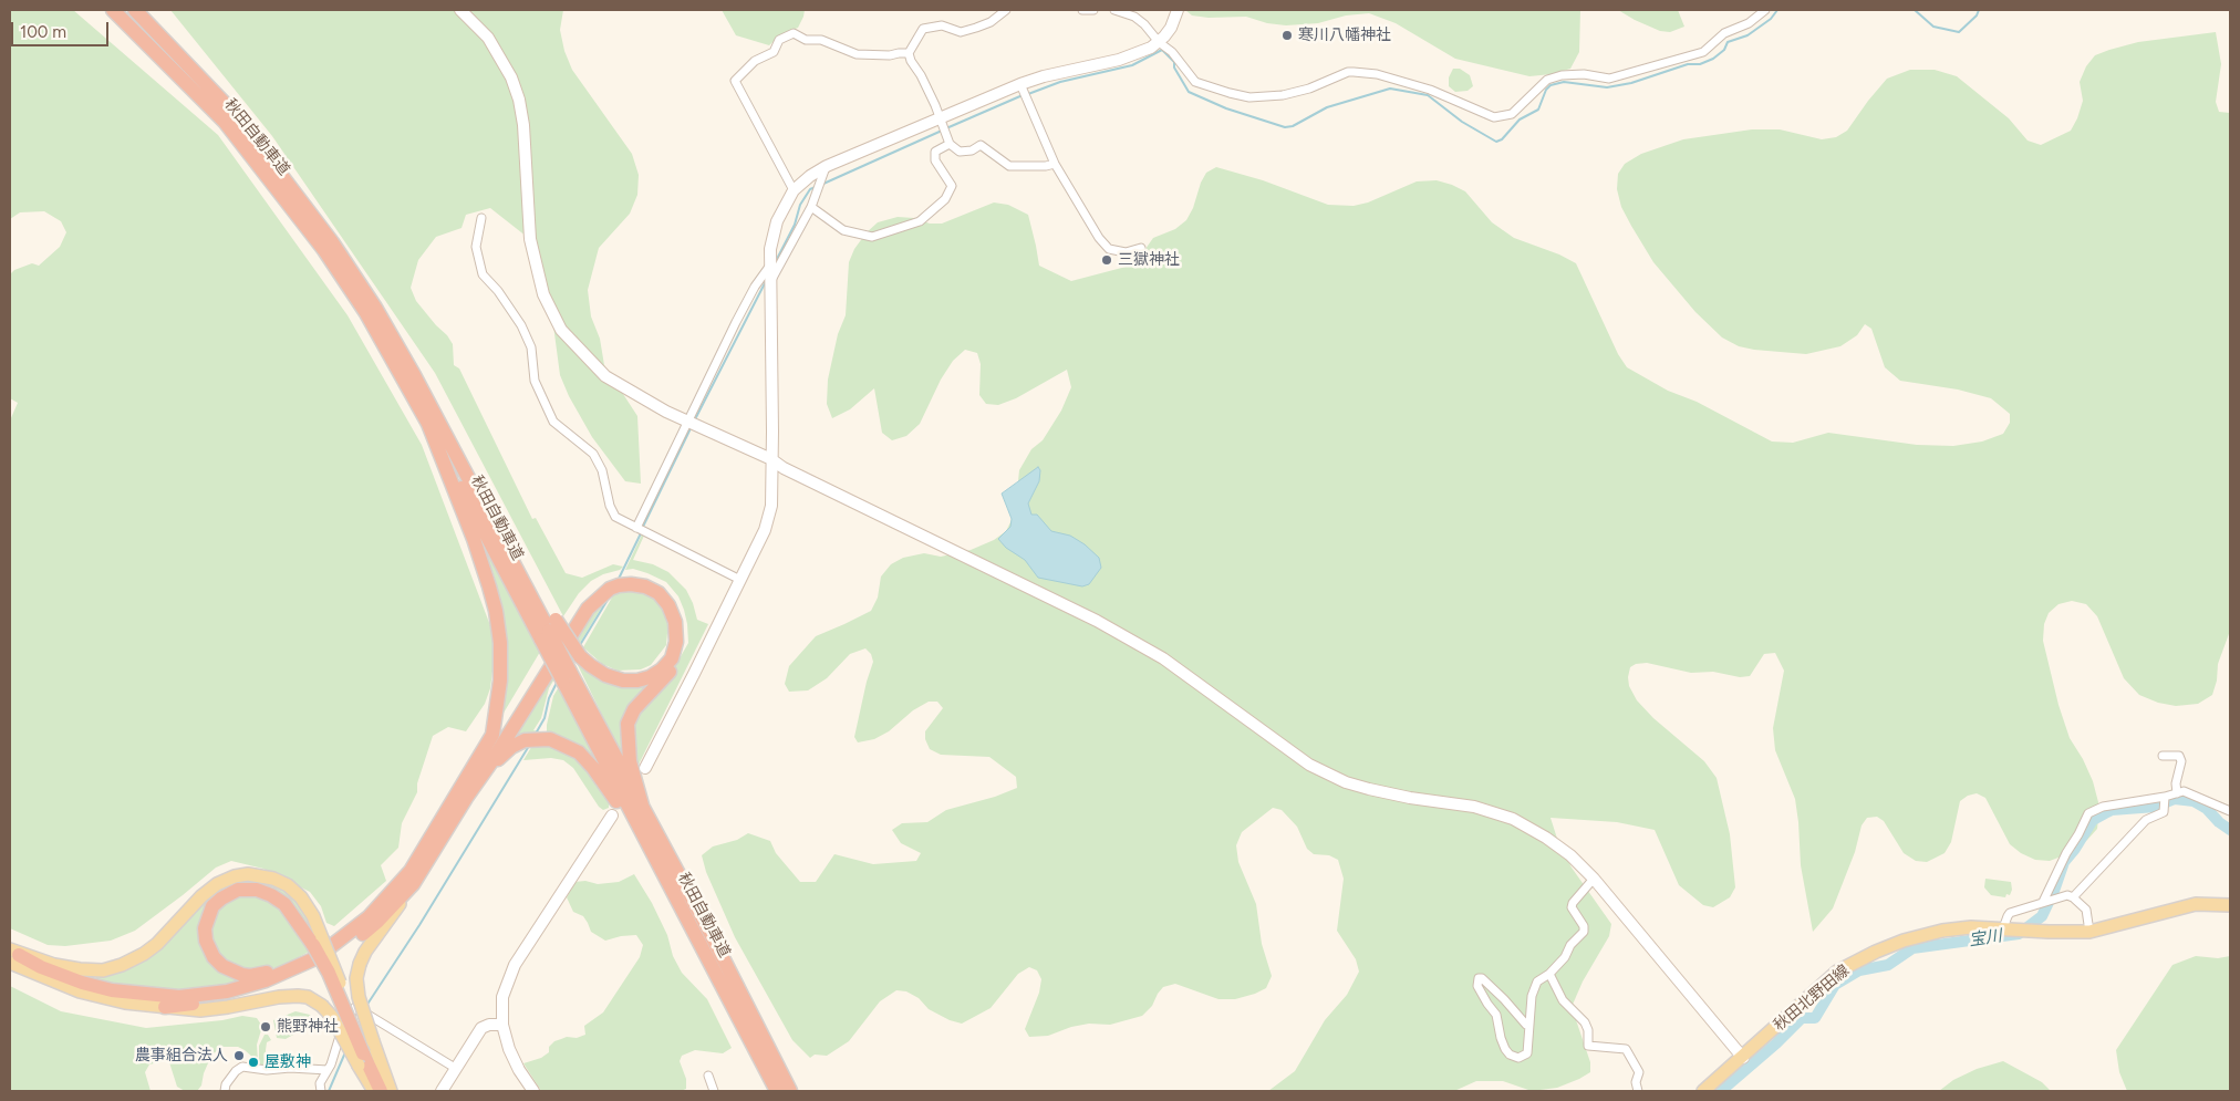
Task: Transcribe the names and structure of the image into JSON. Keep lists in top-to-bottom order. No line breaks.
{"streets":{"highway":["秋田自動車道"],"main road":["秋田北野田線"]},"water":["宝川"],"places":["寒川八幡神社","三獄神社","熊野神社","農事組合法人","屋敷神"],"scale_bar":"100 m"}
